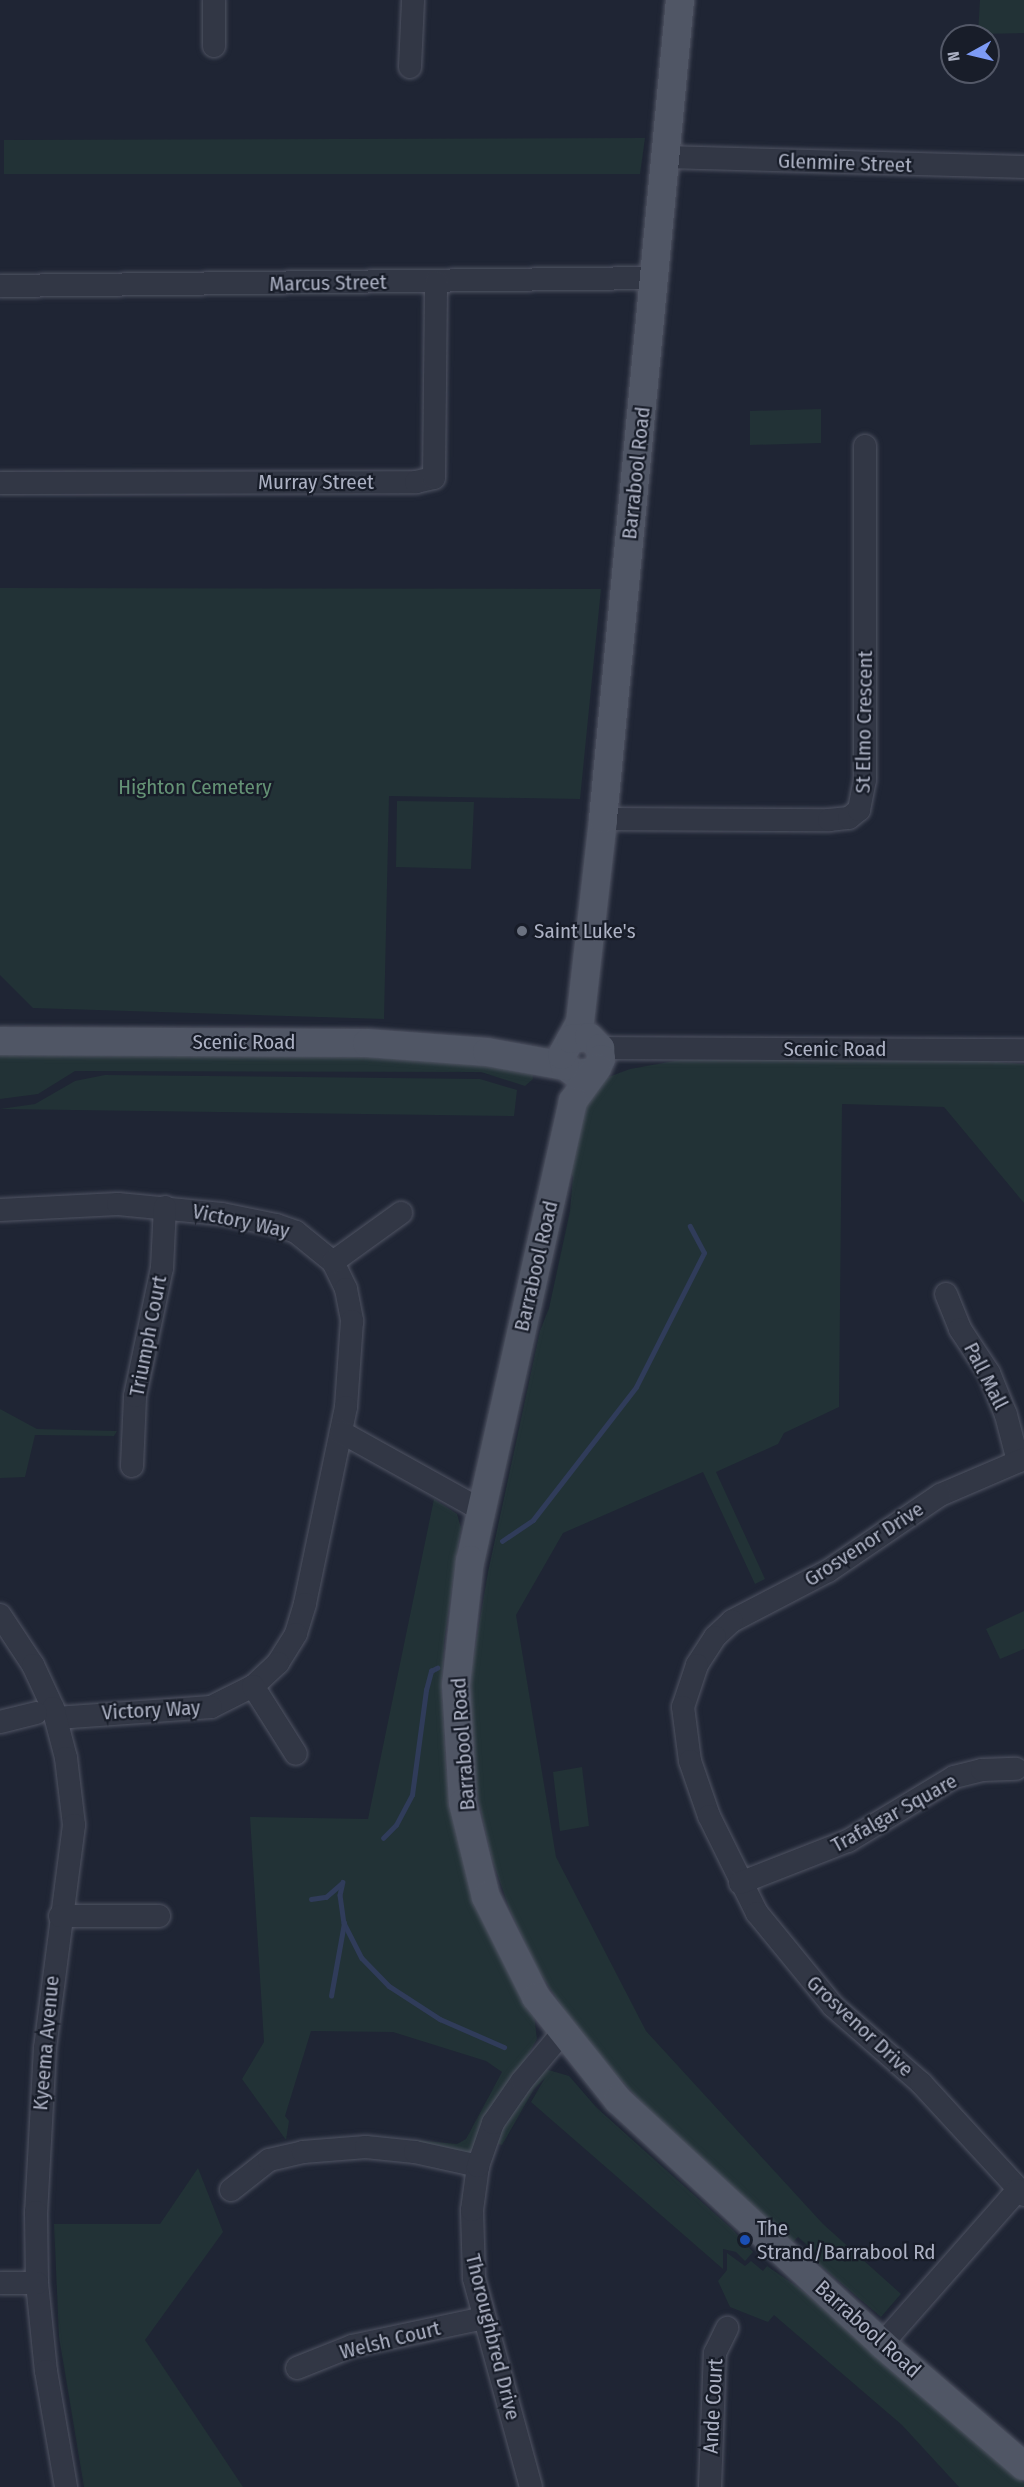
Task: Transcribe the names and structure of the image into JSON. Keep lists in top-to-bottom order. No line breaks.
{"streets":{"main road":["Barrabool Road","Scenic Road"],"street":["Glenmire Street","Marcus Street","Murray Street","St Elmo Crescent","Victory Way","Triumph Court","Pall Mall","Grosvenor Drive","Trafalgar Square","Kyeema Avenue","Thoroughbred Drive","Welsh Court","Ande Court"]},"crossings":[["Glenmire Street","Barrabool Road"],["Marcus Street","Barrabool Road"],["Marcus Street","Murray Street"],["Barrabool Road","St Elmo Crescent"],["Barrabool Road","Scenic Road"],["Barrabool Road","Thoroughbred Drive"],["Victory Way","Triumph Court"],["Victory Way","Kyeema Avenue"],["Pall Mall","Grosvenor Drive"],["Grosvenor Drive","Trafalgar Square"],["Thoroughbred Drive","Welsh Court"]],"parks":["Highton Cemetery"],"places":["Saint Luke's","The Strand/Barrabool Rd"],"north":"left"}
